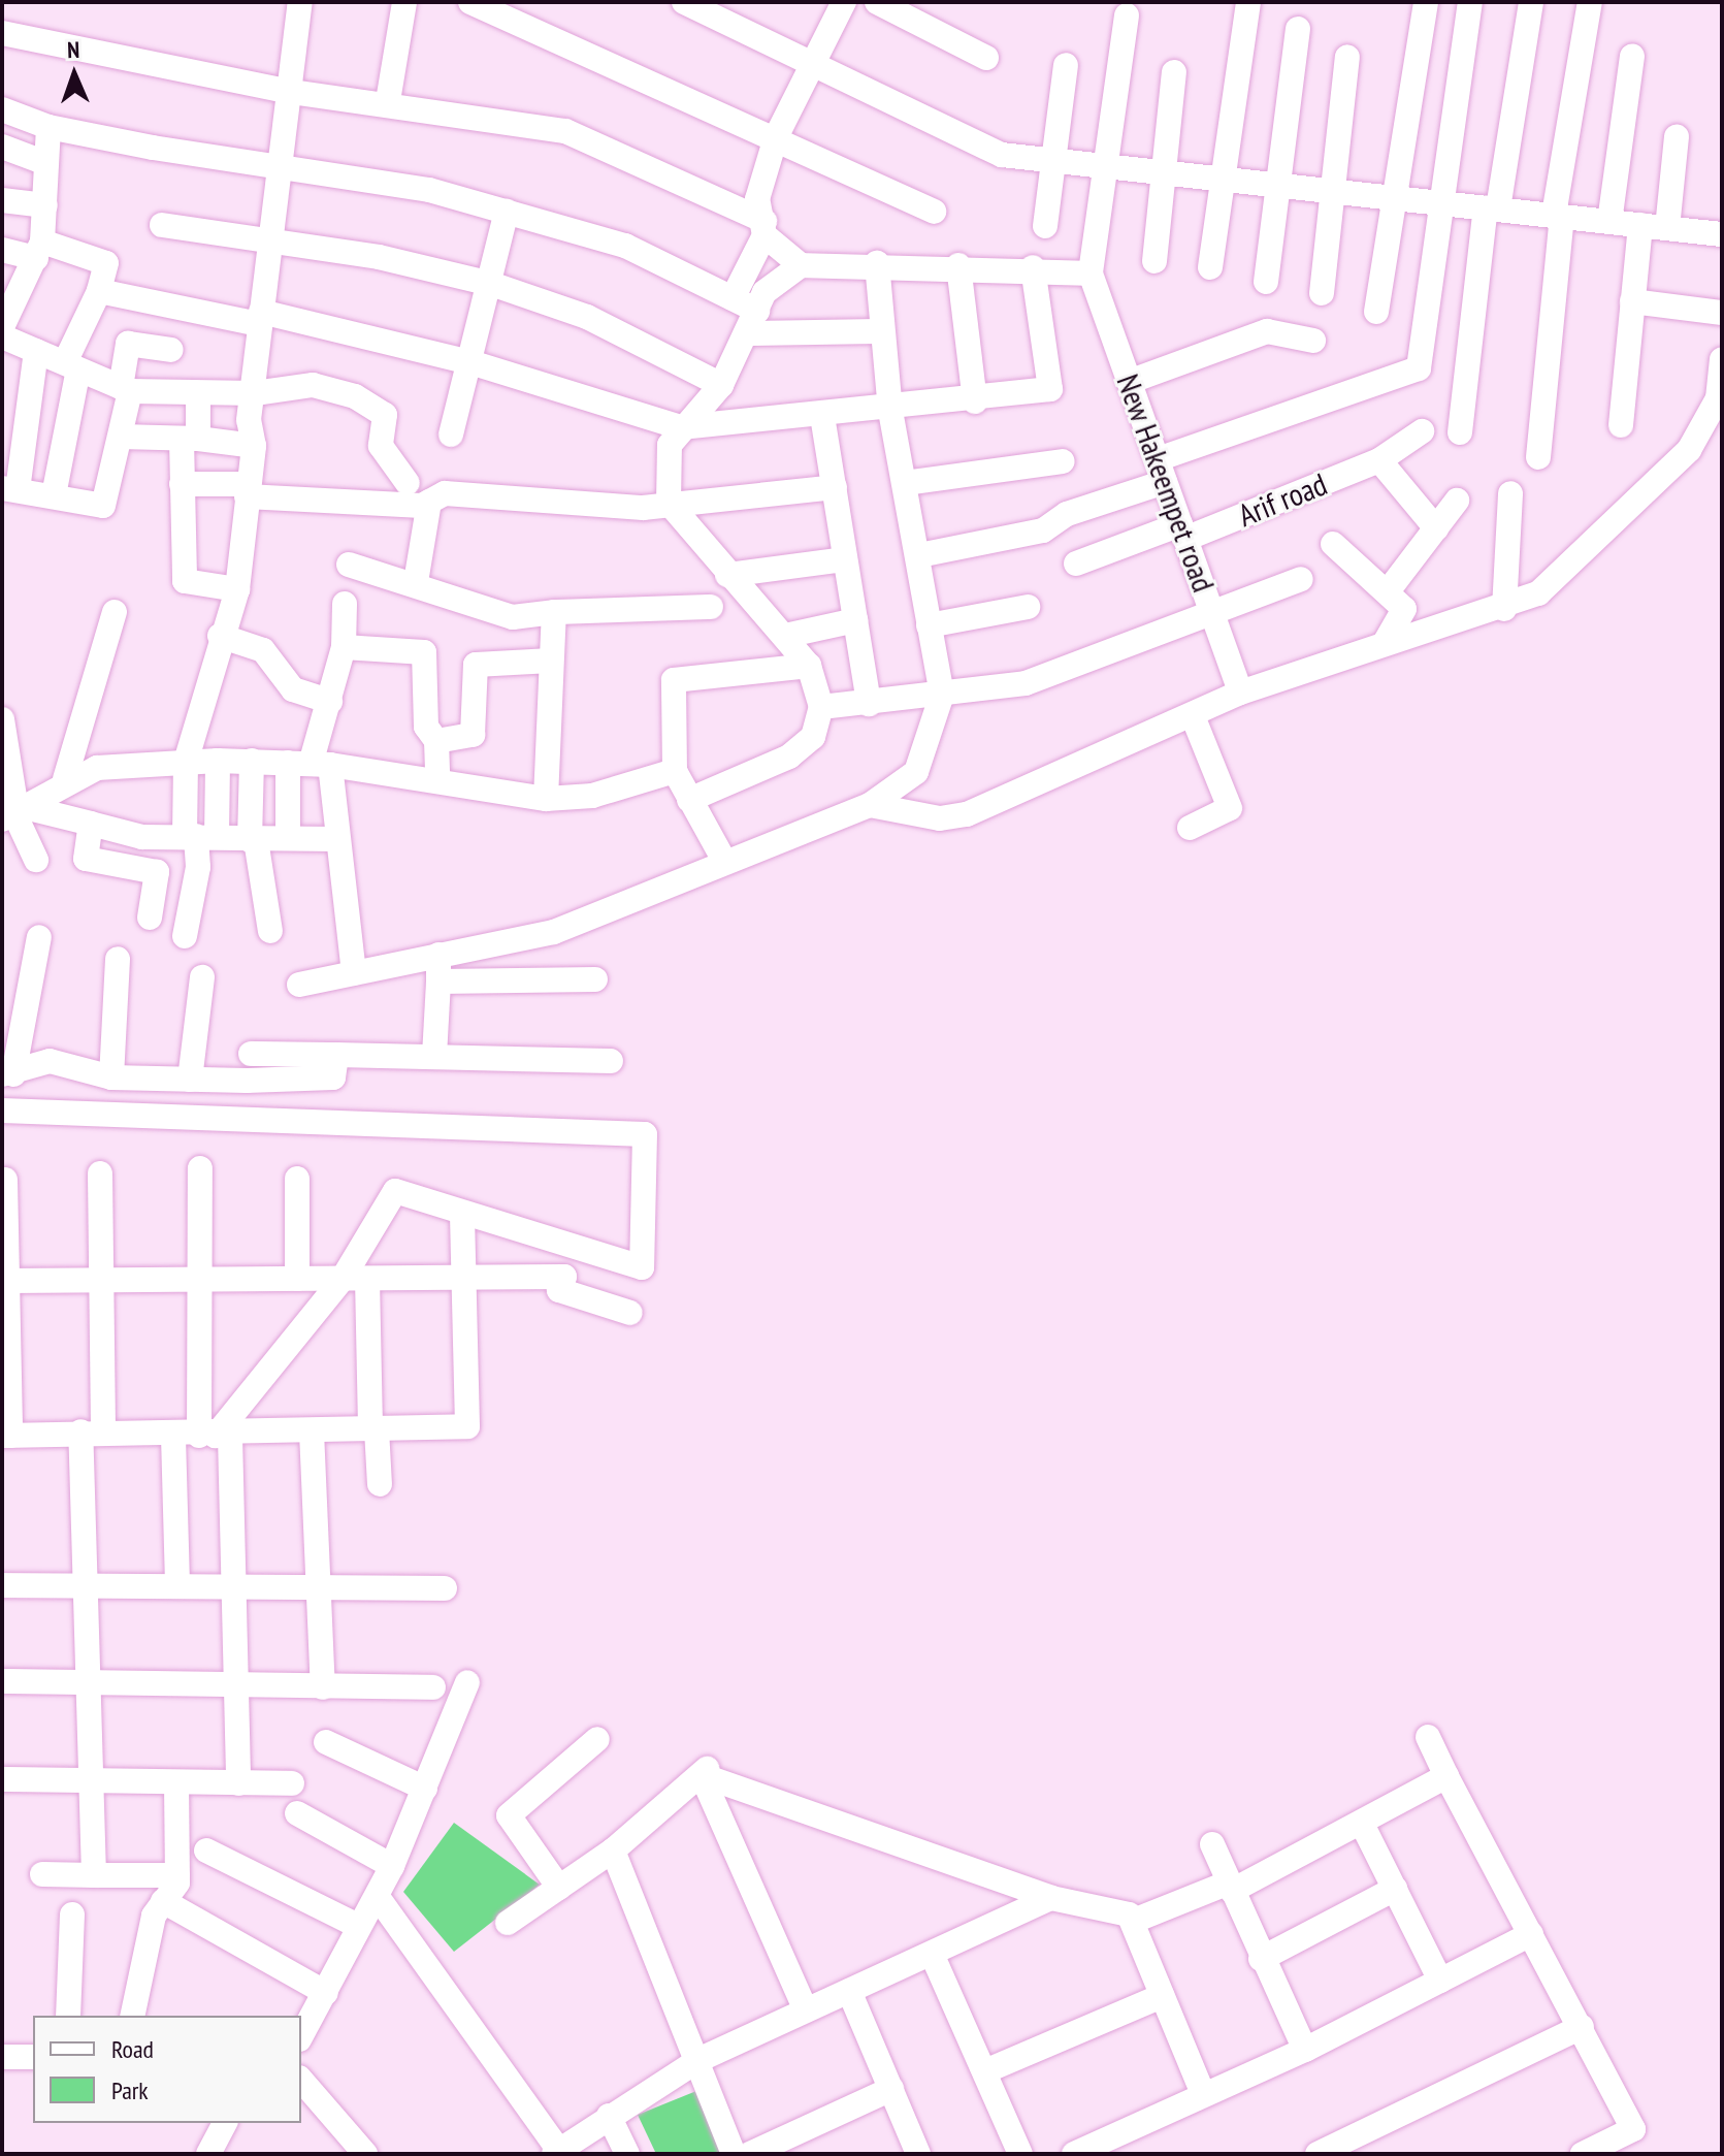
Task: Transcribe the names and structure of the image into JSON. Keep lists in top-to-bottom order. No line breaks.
{"streets":{"street":["New Hakeempet road","Arif road"]},"crossings":[["New Hakeempet road","Arif road"]],"legend":["Road","Park"],"north":"top"}
